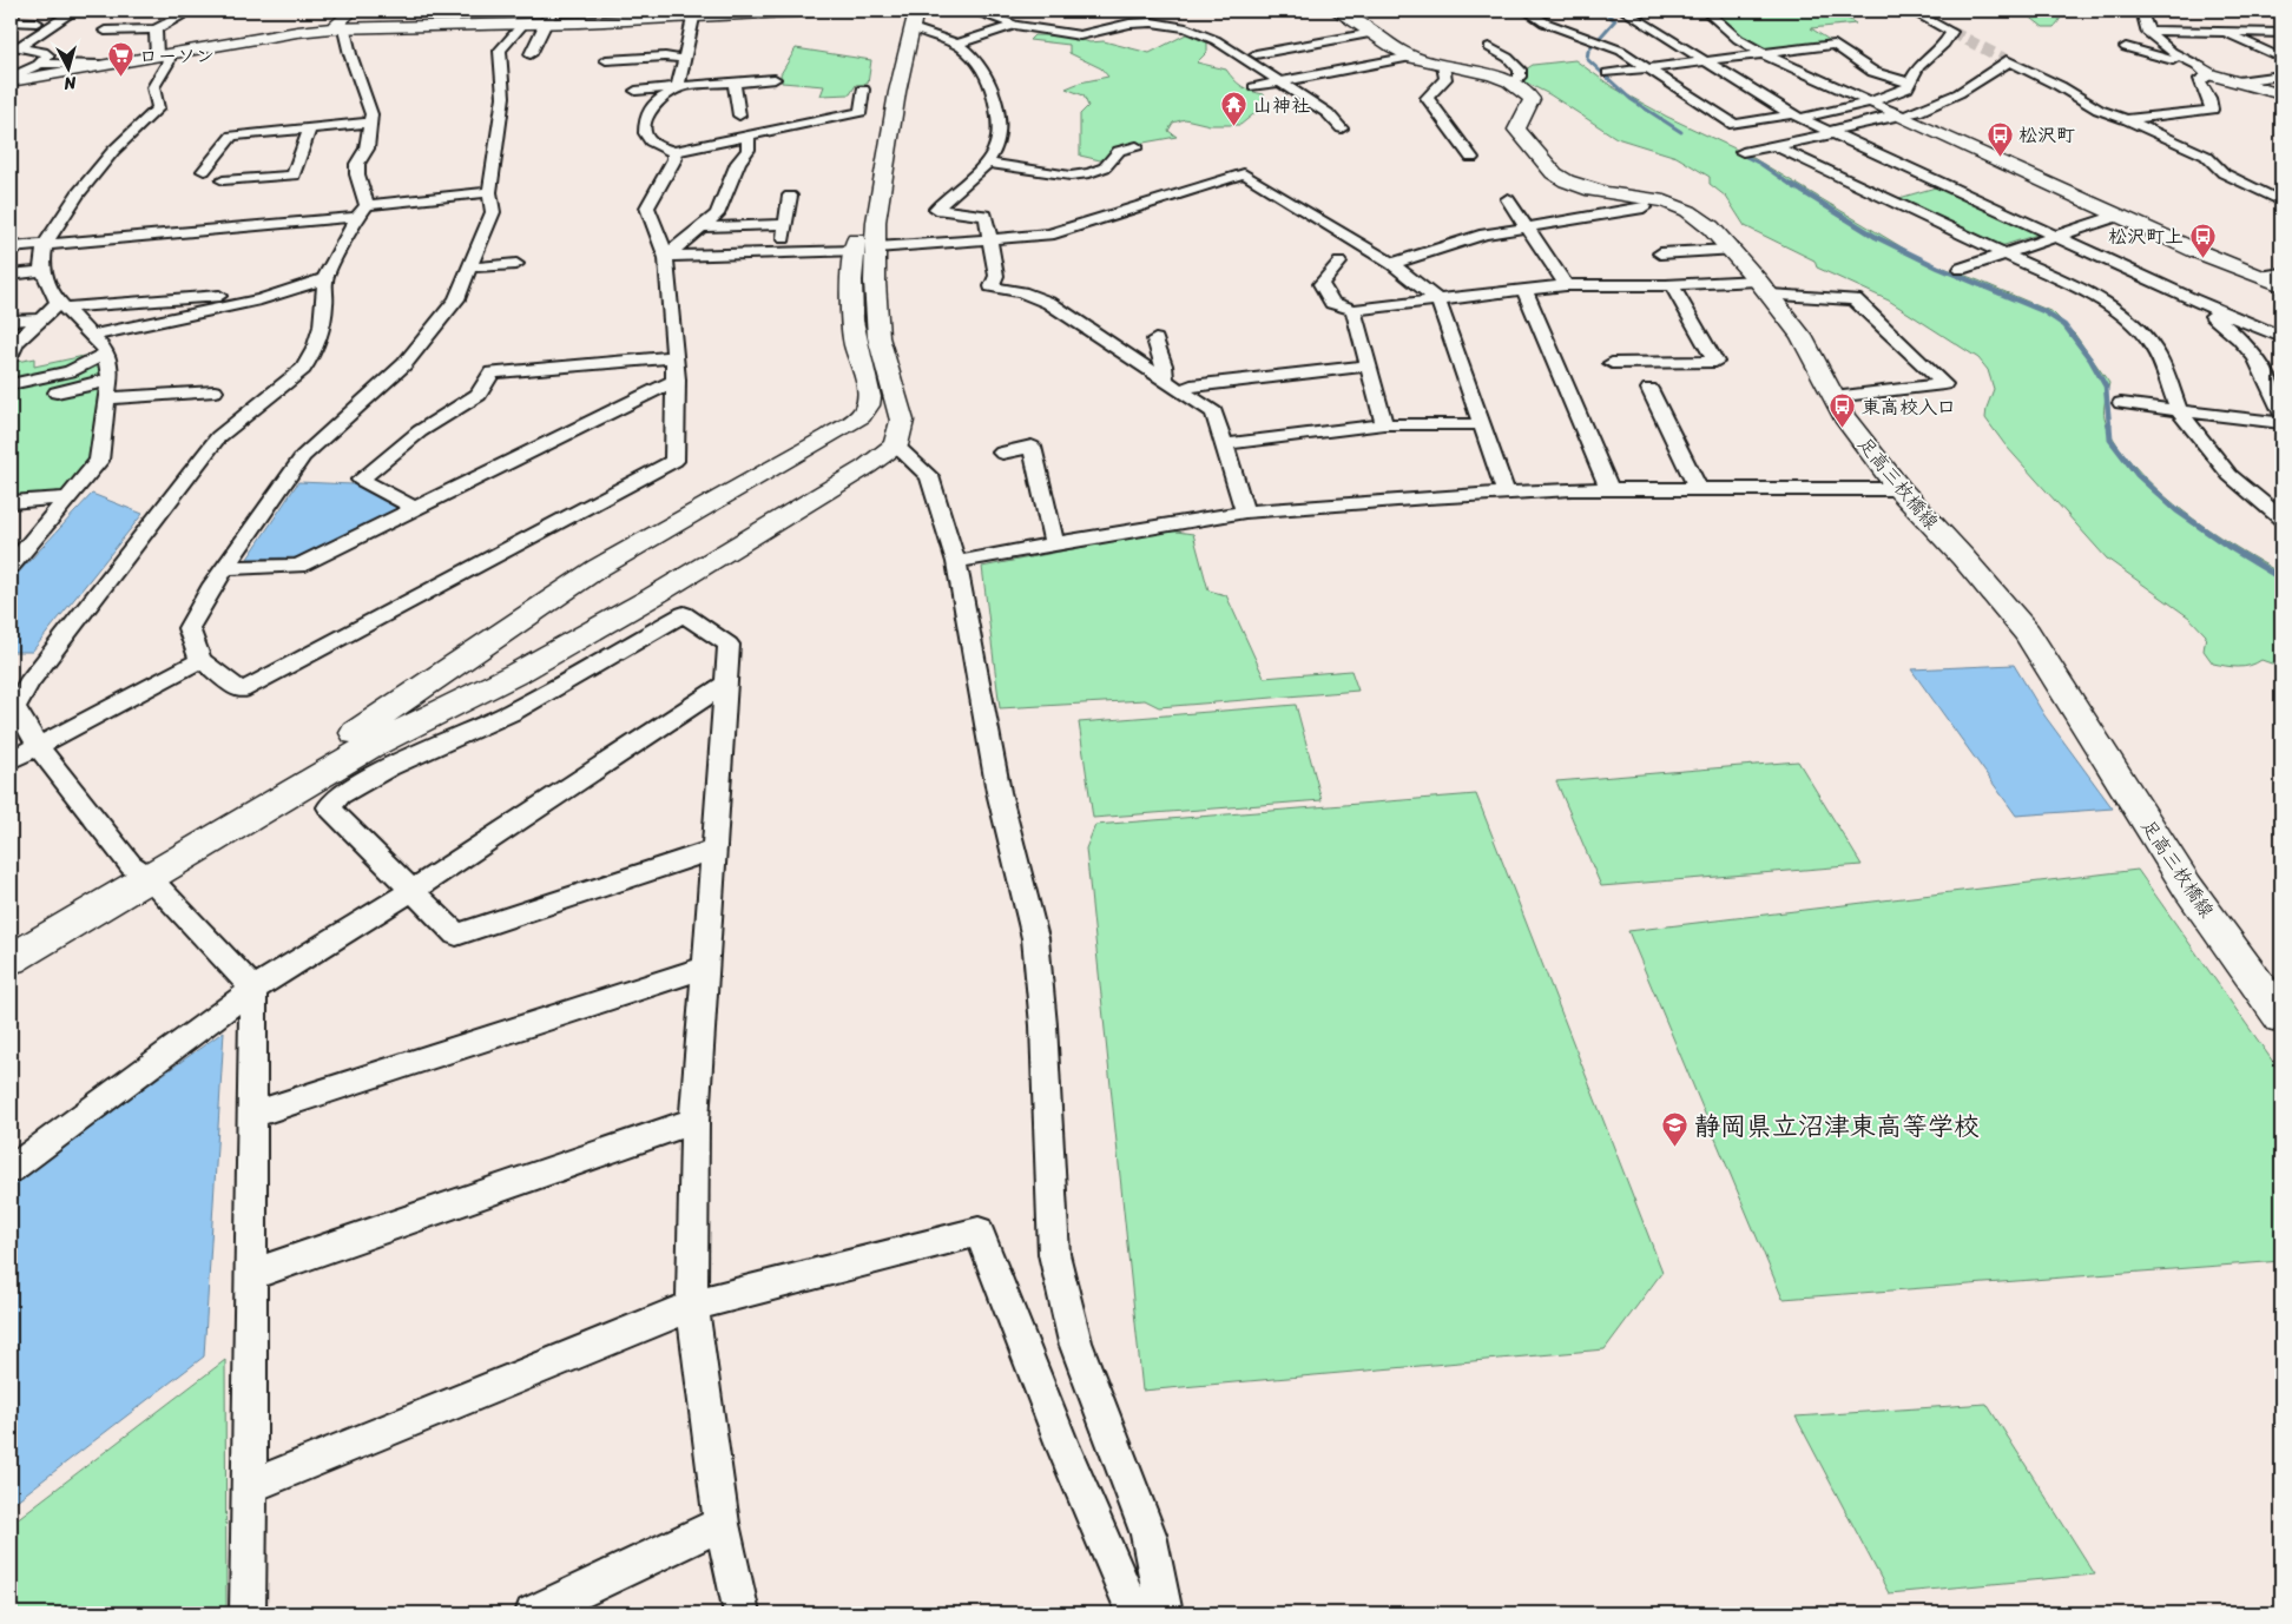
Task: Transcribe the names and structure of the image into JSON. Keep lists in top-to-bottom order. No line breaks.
{"streets":{"street":["足高三枚橋線"]},"places":{"supermarket":["ローソン"],"temple":["山神社"],"bus stop":["松沢町","松沢町上","東高校入口"],"school or university":["静岡県立沼津東高等学校"]},"north":"bottom"}
